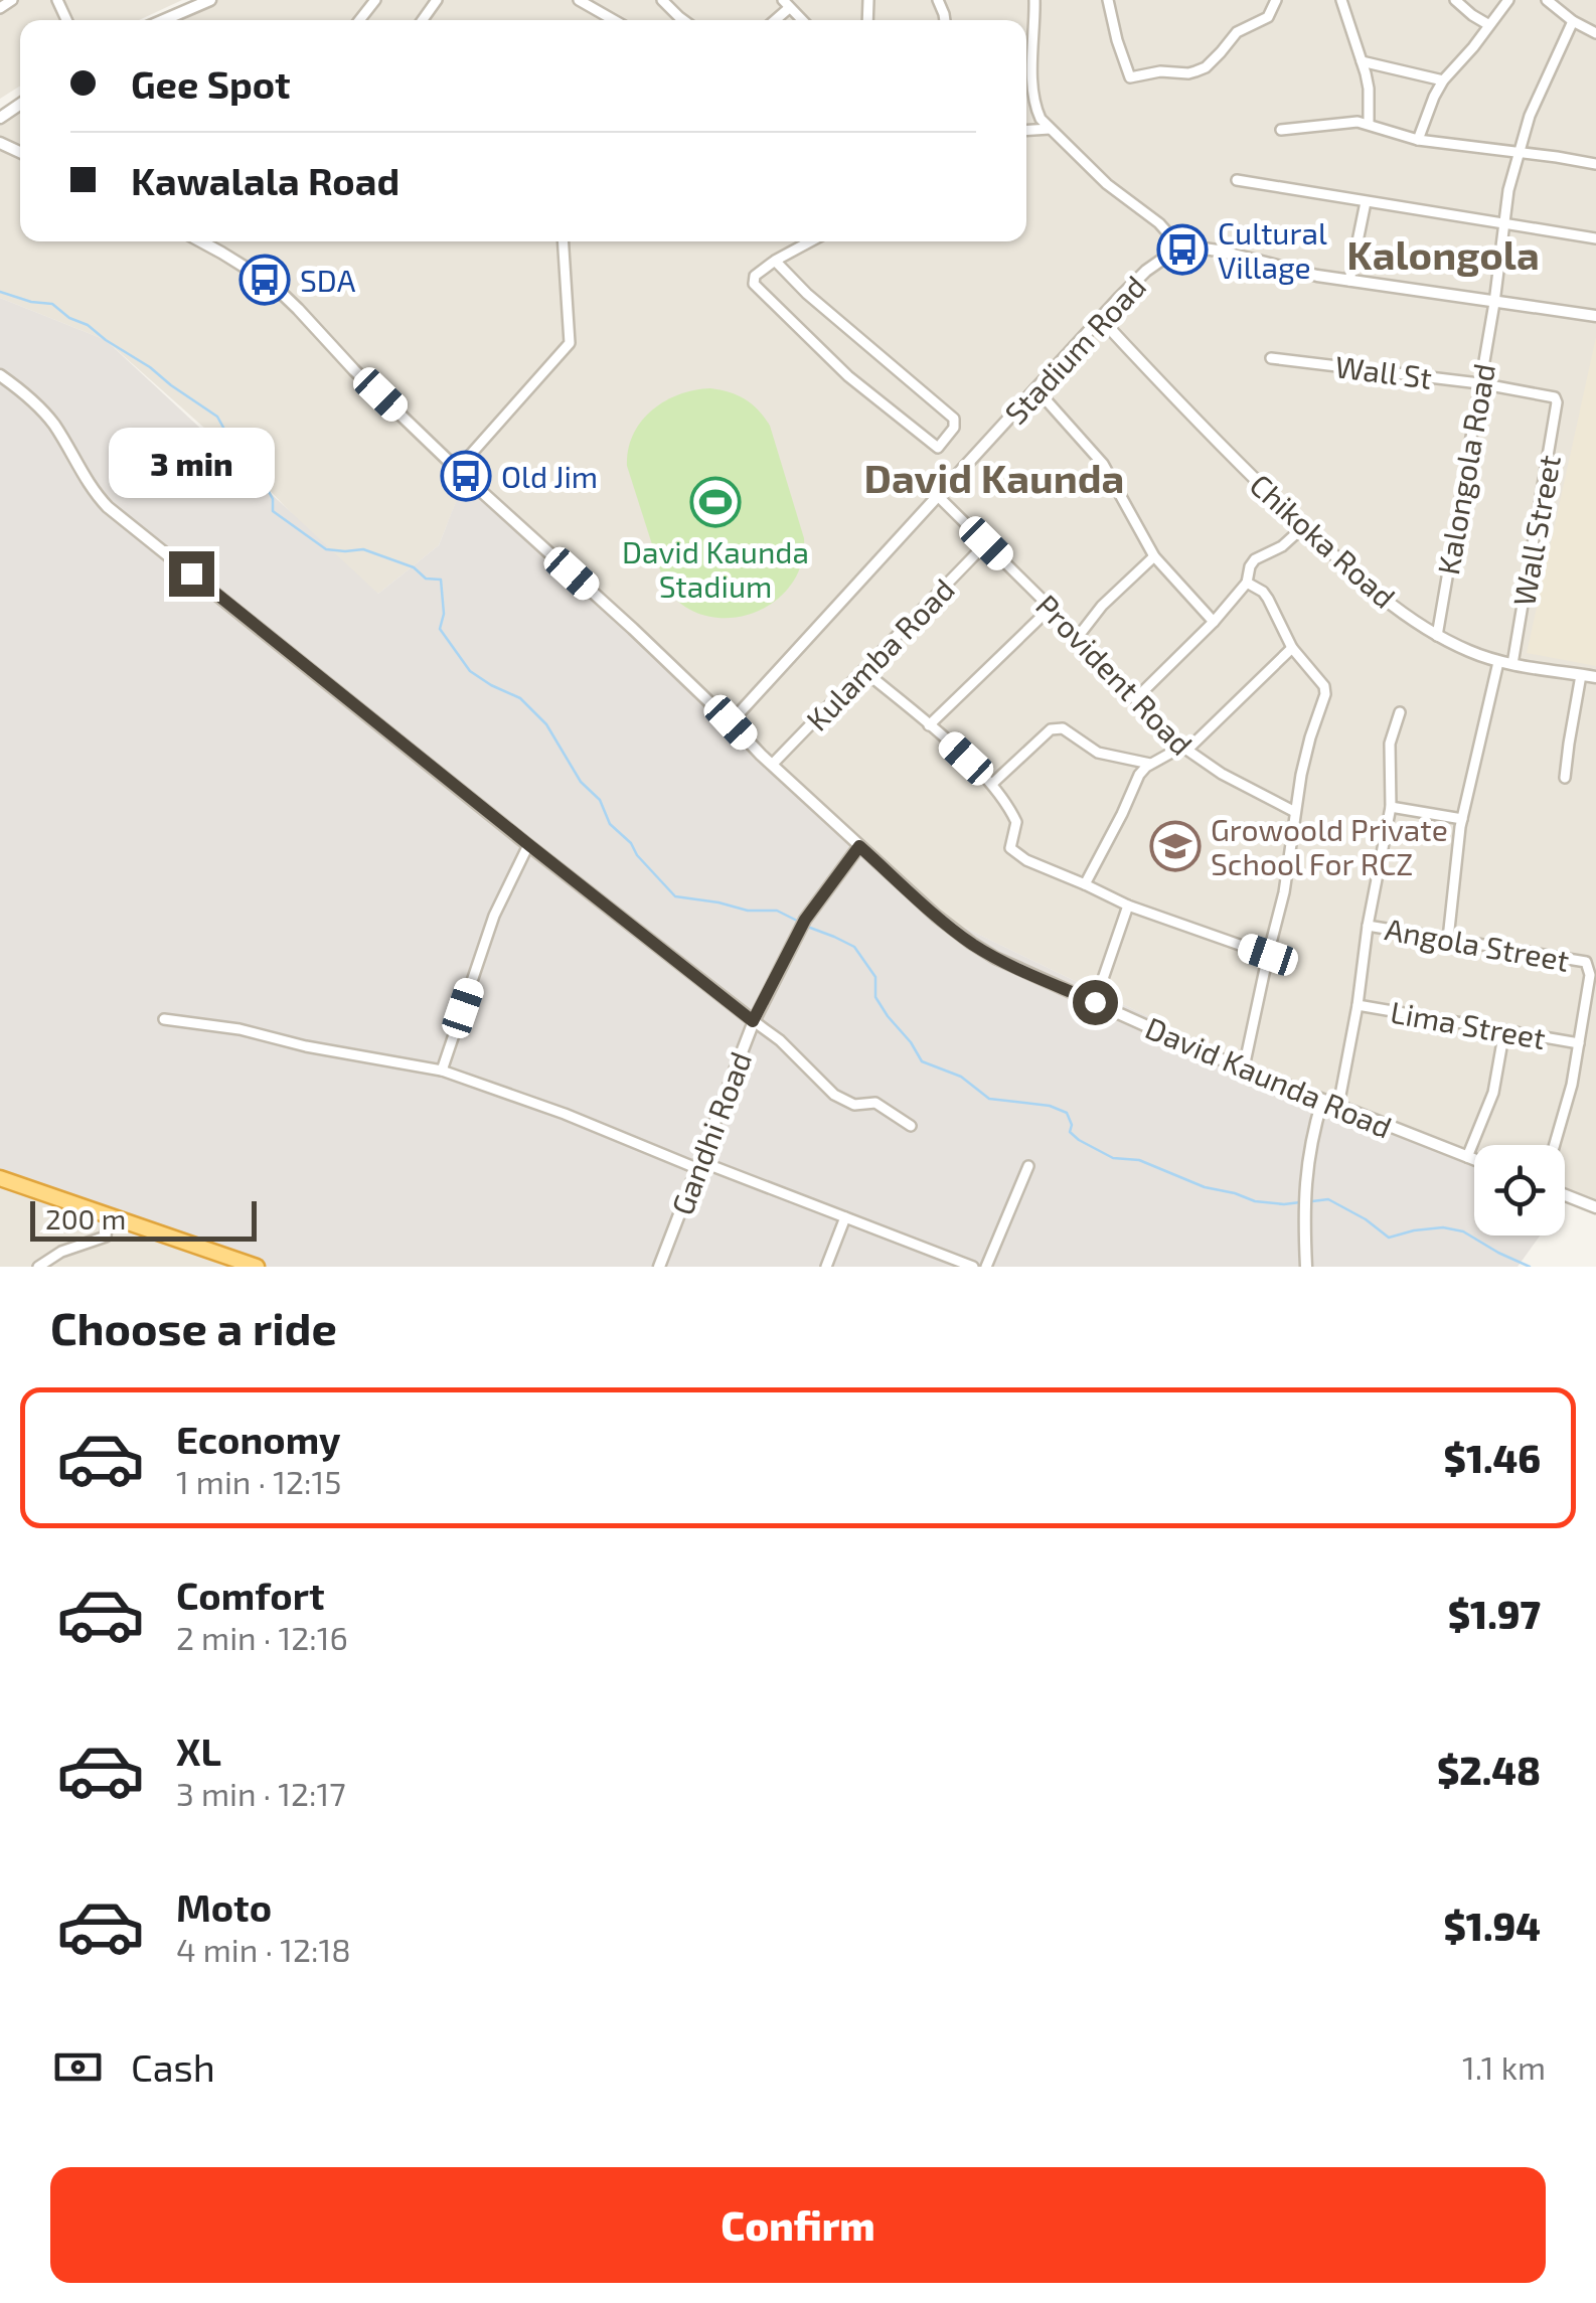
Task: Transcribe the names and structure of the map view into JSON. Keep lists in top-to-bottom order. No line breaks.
{"streets":{"street":["Stadium Road","Wall St","Kalongola Road","Wall Street","Chikoka Road","Kulamba Road","Provident Road","Angola Street","Lima Street","David Kaunda Road","Gandhi Road"]},"crossings":[["Stadium Road","Chikoka Road"],["Stadium Road","Provident Road"],["Stadium Road","David Kaunda Road"],["Wall St","Kalongola Road"],["Wall St","Wall Street"],["Kalongola Road","Chikoka Road"],["Wall Street","Chikoka Road"],["Kulamba Road","Provident Road"],["Kulamba Road","David Kaunda Road"],["Angola Street","Lima Street"],["David Kaunda Road","Gandhi Road"]],"districts":["Kalongola","David Kaunda"],"places":{"bus stop":["Cultural Village","SDA","Old Jim"],"sports":["David Kaunda Stadium"],"school or university":["Growoold Private School For RCZ"]},"scale_bar":"200 m","page":{"banner":["Gee Spot","Kawalala Road"],"bubble":"3 min","scale":"200 m","heading":"Choose a ride","list":[{"name":"Economy","note":"1 min · 12:15","value":"$1.46"},{"name":"Comfort","note":"2 min · 12:16","value":"$1.97"},{"name":"XL","note":"3 min · 12:17","value":"$2.48"},{"name":"Moto","note":"4 min · 12:18","value":"$1.94"}],"pay":["Cash","1.1 km"],"buttons":"Confirm"}}
